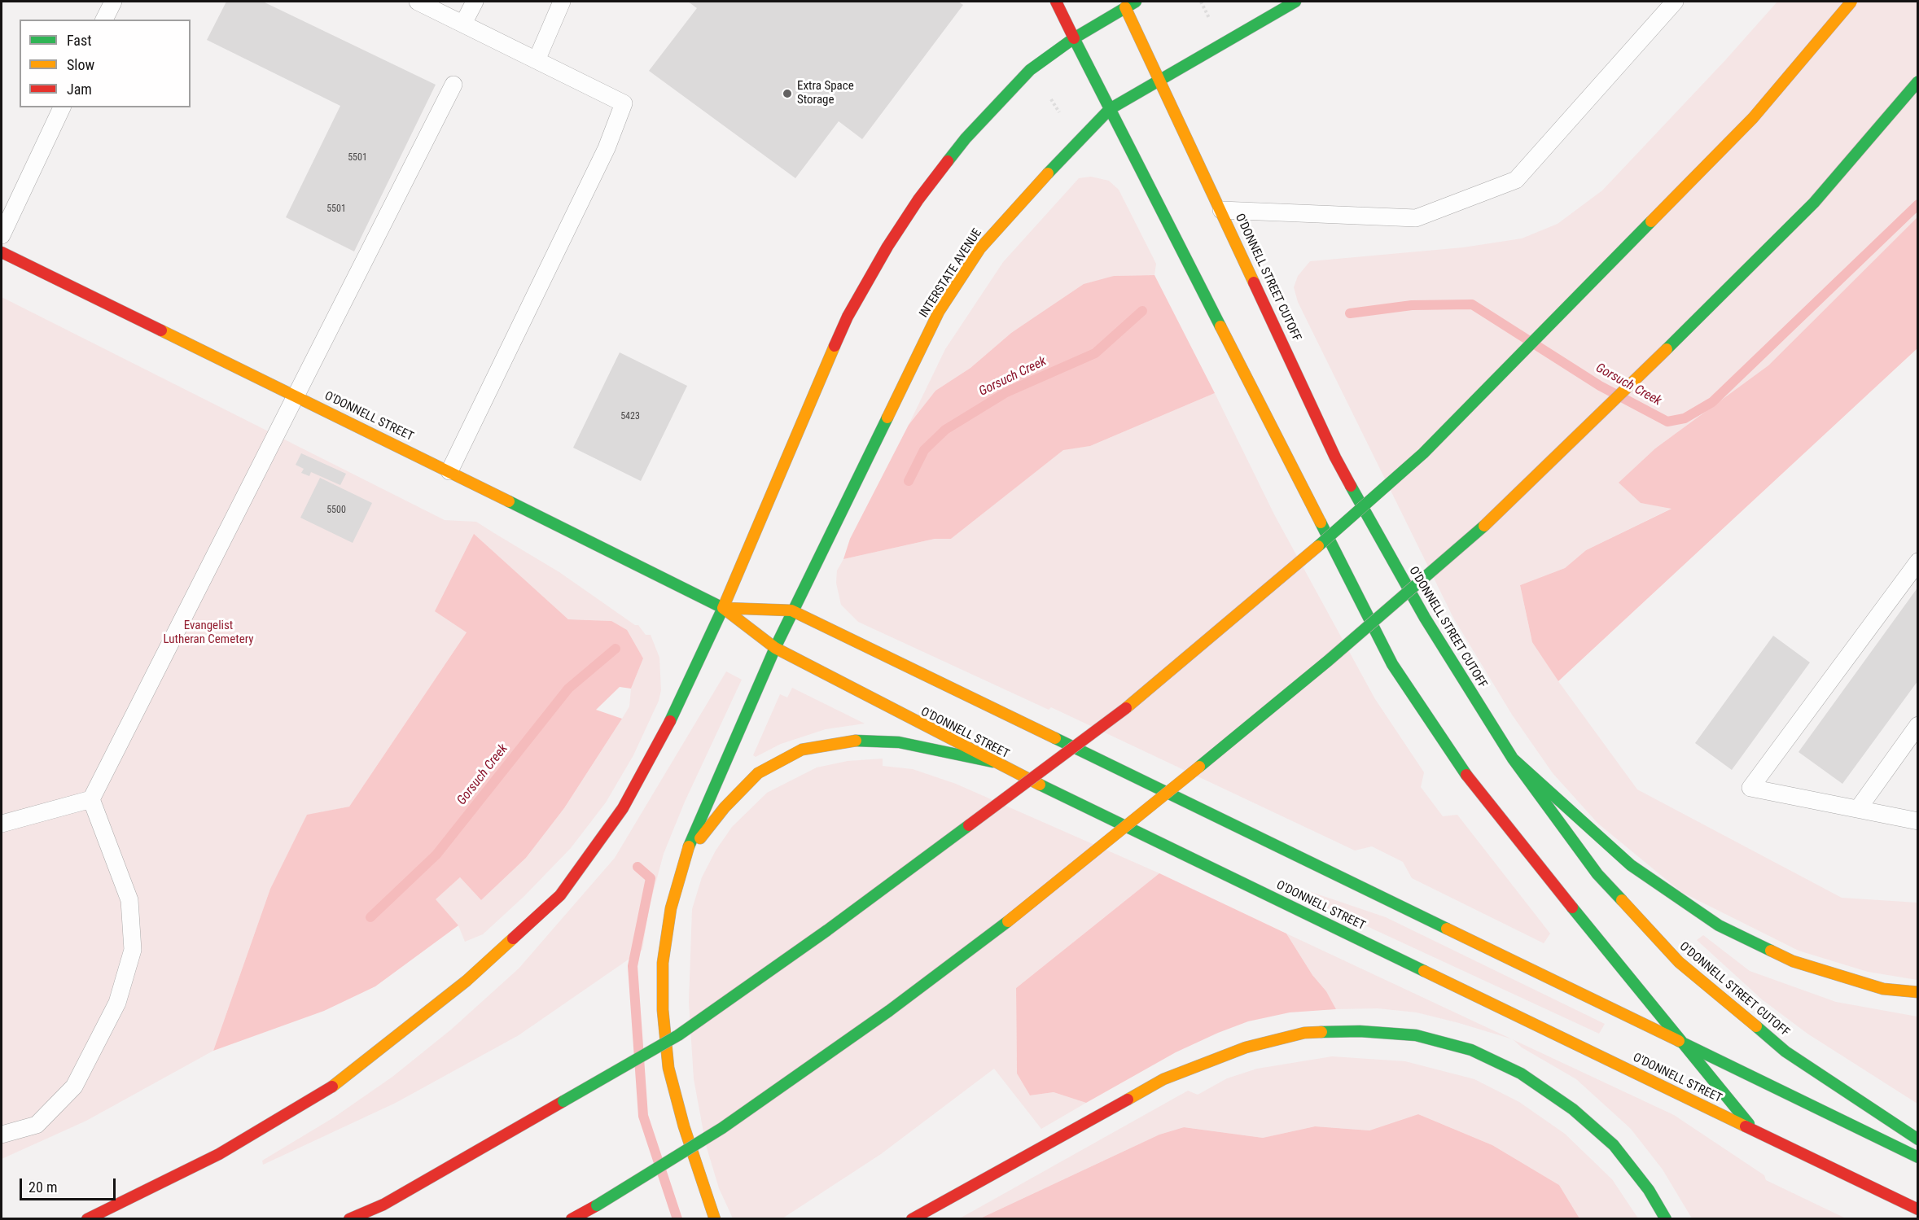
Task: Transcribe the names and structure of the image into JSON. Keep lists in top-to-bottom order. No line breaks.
{"streets":{"main road":["INTERSTATE AVENUE","O'DONNELL STREET CUTOFF","O'DONNELL STREET"]},"crossings":[["INTERSTATE AVENUE","O'DONNELL STREET CUTOFF"],["INTERSTATE AVENUE","O'DONNELL STREET"]],"water":["Gorsuch Creek"],"parks":["Evangelist Lutheran Cemetery"],"places":["Extra Space Storage"],"house_numbers":["5501","5501","5423","5500"],"legend":["Fast","Slow","Jam"],"scale_bar":"20 m"}
